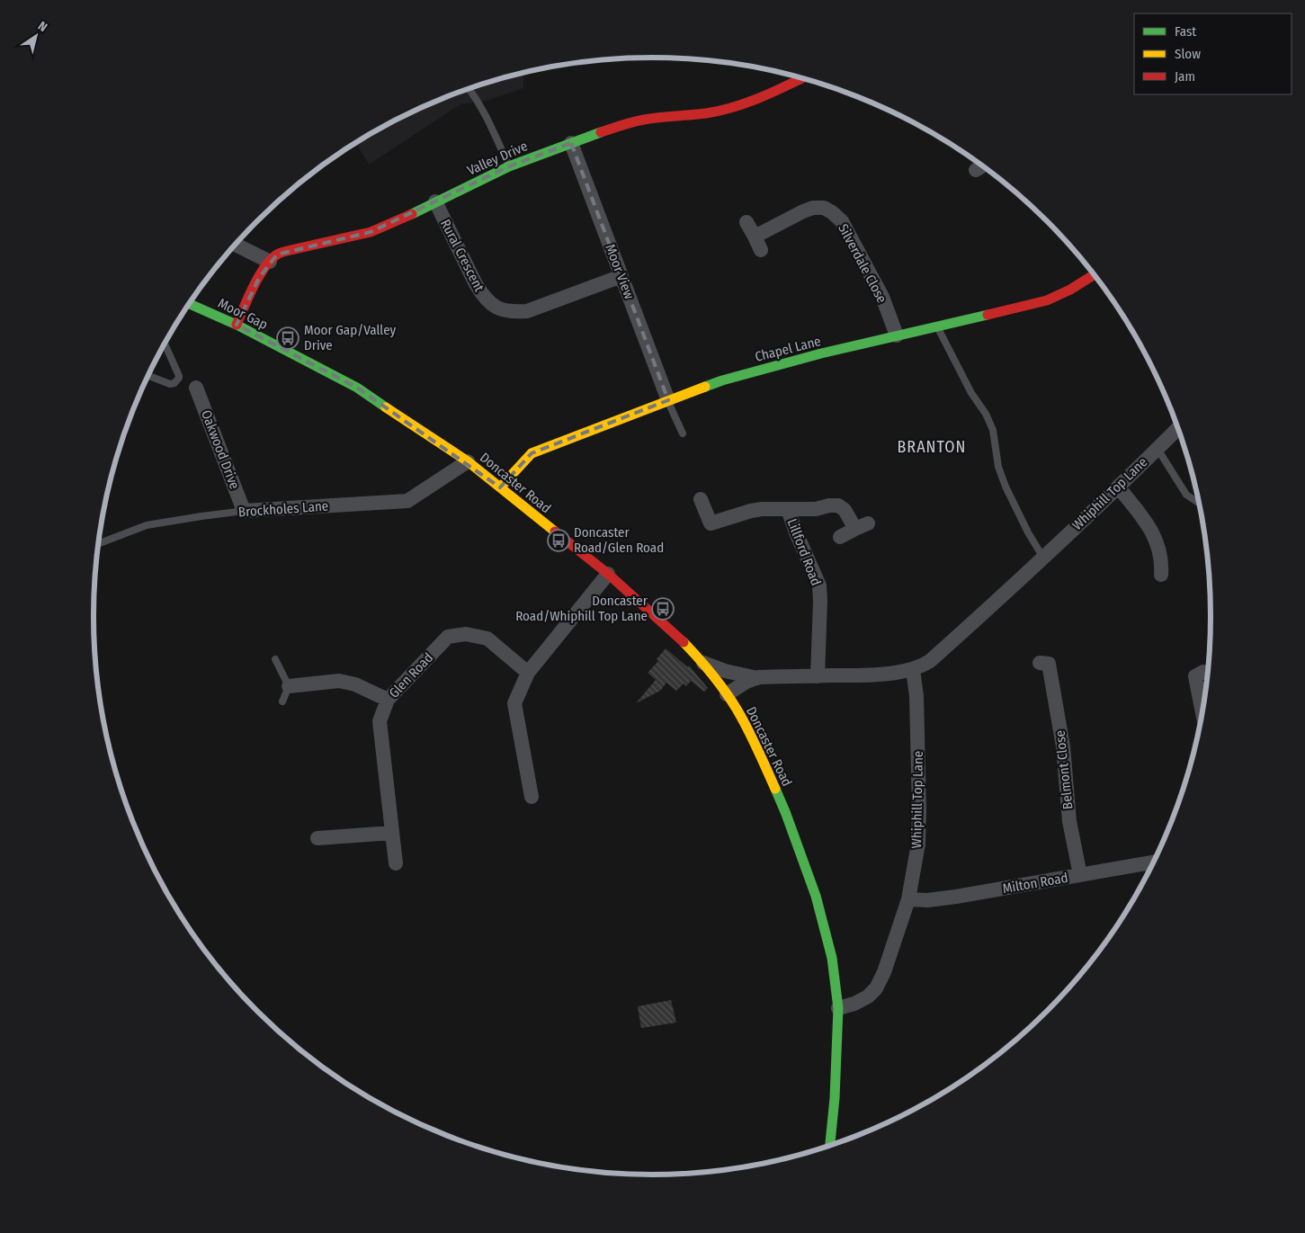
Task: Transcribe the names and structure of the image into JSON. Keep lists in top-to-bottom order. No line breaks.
{"streets":{"street":["Valley Drive","Rural Crescent","Silverdale Close","Moor View","Moor Gap","Chapel Lane","Oakwood Drive","Doncaster Road","Whiphill Top Lane","Brockholes Lane","Lillford Road","Glen Road","Belmont Close","Milton Road"]},"crossings":[["Valley Drive","Rural Crescent"],["Valley Drive","Moor View"],["Valley Drive","Moor Gap"],["Rural Crescent","Moor View"],["Silverdale Close","Chapel Lane"],["Moor View","Chapel Lane"],["Moor Gap","Doncaster Road"],["Moor Gap","Brockholes Lane"],["Chapel Lane","Doncaster Road"],["Oakwood Drive","Brockholes Lane"],["Doncaster Road","Whiphill Top Lane"],["Doncaster Road","Brockholes Lane"],["Whiphill Top Lane","Lillford Road"],["Whiphill Top Lane","Milton Road"],["Belmont Close","Milton Road"]],"districts":["BRANTON"],"places":{"bus stop":["Moor Gap/Valley Drive","Doncaster Road/Glen Road","Doncaster Road/Whiphill Top Lane"]},"legend":["Fast","Slow","Jam"],"north":"top right"}
